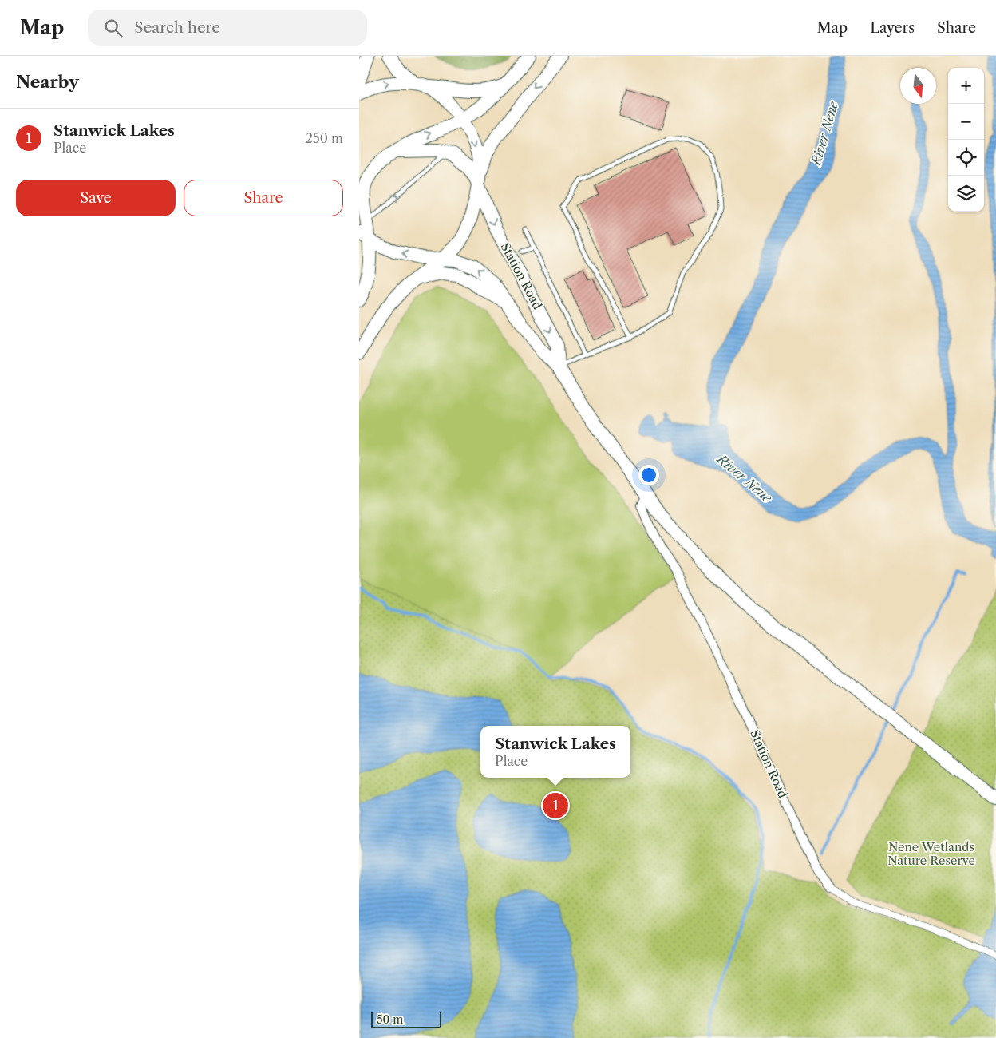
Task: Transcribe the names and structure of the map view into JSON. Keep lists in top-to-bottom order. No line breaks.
{"streets":{"main road":["Station Road"]},"water":["River Nene"],"parks":["Nene Wetlands Nature Reserve"],"scale_bar":"50 m","north":"bottom","page":{"header":"Map","search":"Search here","nav":["Map","Layers","Share"],"heading":"Nearby","map_buttons":["+","−"],"list":[{"mark":"1","name":"Stanwick Lakes","note":"Place","value":"250 m"}],"buttons":["Save","Share"],"popup":["Stanwick Lakes","Place"],"pins":"1","scale":"50 m"}}
